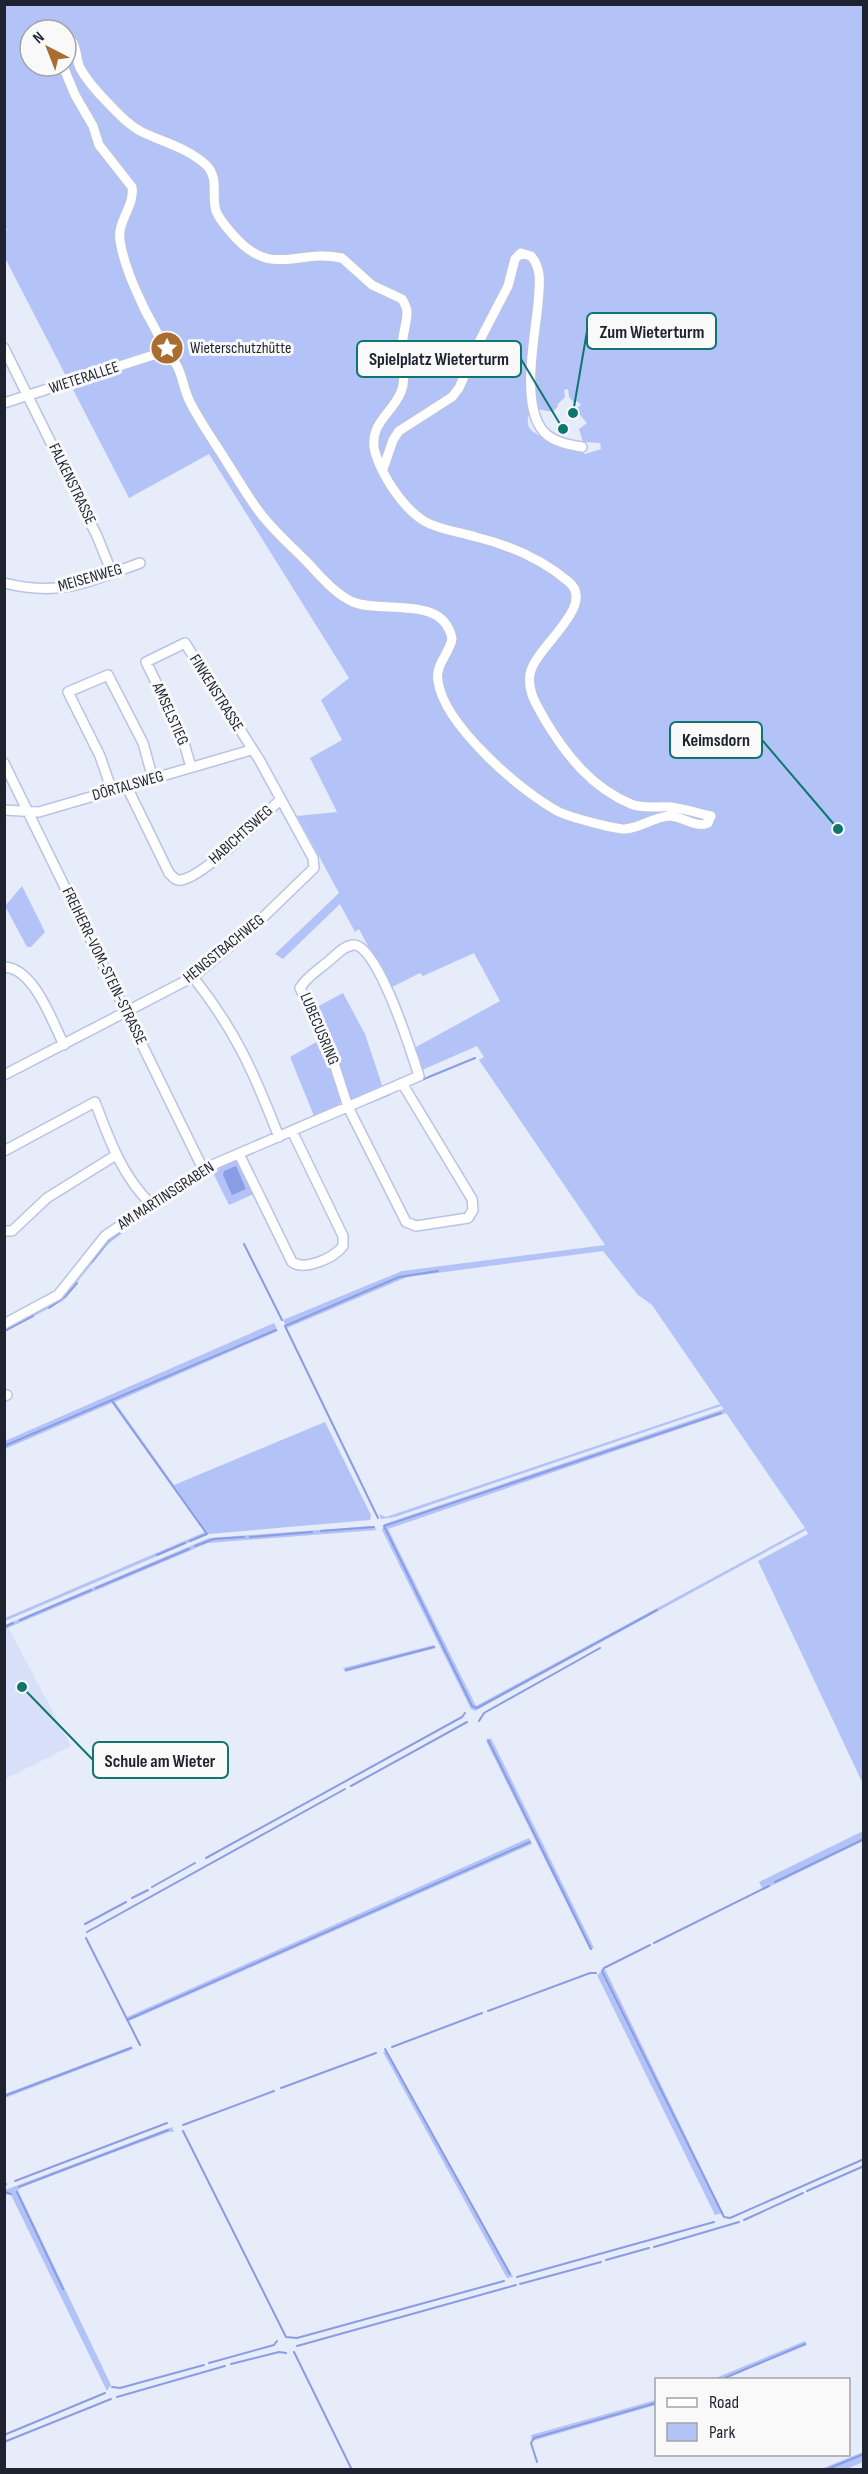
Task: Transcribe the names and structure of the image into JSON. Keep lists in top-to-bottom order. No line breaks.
{"streets":{"street":["WIETERALLEE","FALKENSTRASSE","MEISENWEG","FINKENSTRASSE","AMSELSTIEG","DÖRTALSWEG","HABICHTSWEG","HENGSTBACHWEG","FREIHERR-VOM-STEIN-STRASSE","LUBECUSRING","AM MARTINSGRABEN"]},"crossings":[["WIETERALLEE","FALKENSTRASSE"],["FALKENSTRASSE","MEISENWEG"],["FINKENSTRASSE","AMSELSTIEG"],["FINKENSTRASSE","DÖRTALSWEG"],["FINKENSTRASSE","HABICHTSWEG"],["AMSELSTIEG","DÖRTALSWEG"],["DÖRTALSWEG","HABICHTSWEG"],["DÖRTALSWEG","FREIHERR-VOM-STEIN-STRASSE"],["HABICHTSWEG","HENGSTBACHWEG"],["HENGSTBACHWEG","FREIHERR-VOM-STEIN-STRASSE"],["FREIHERR-VOM-STEIN-STRASSE","AM MARTINSGRABEN"],["LUBECUSRING","AM MARTINSGRABEN"]],"places":{"place":["Wieterschutzhütte"],"other":["Zum Wieterturm","Spielplatz Wieterturm","Keimsdorn","Schule am Wieter"]},"legend":["Road","Park"],"north":"top left"}
